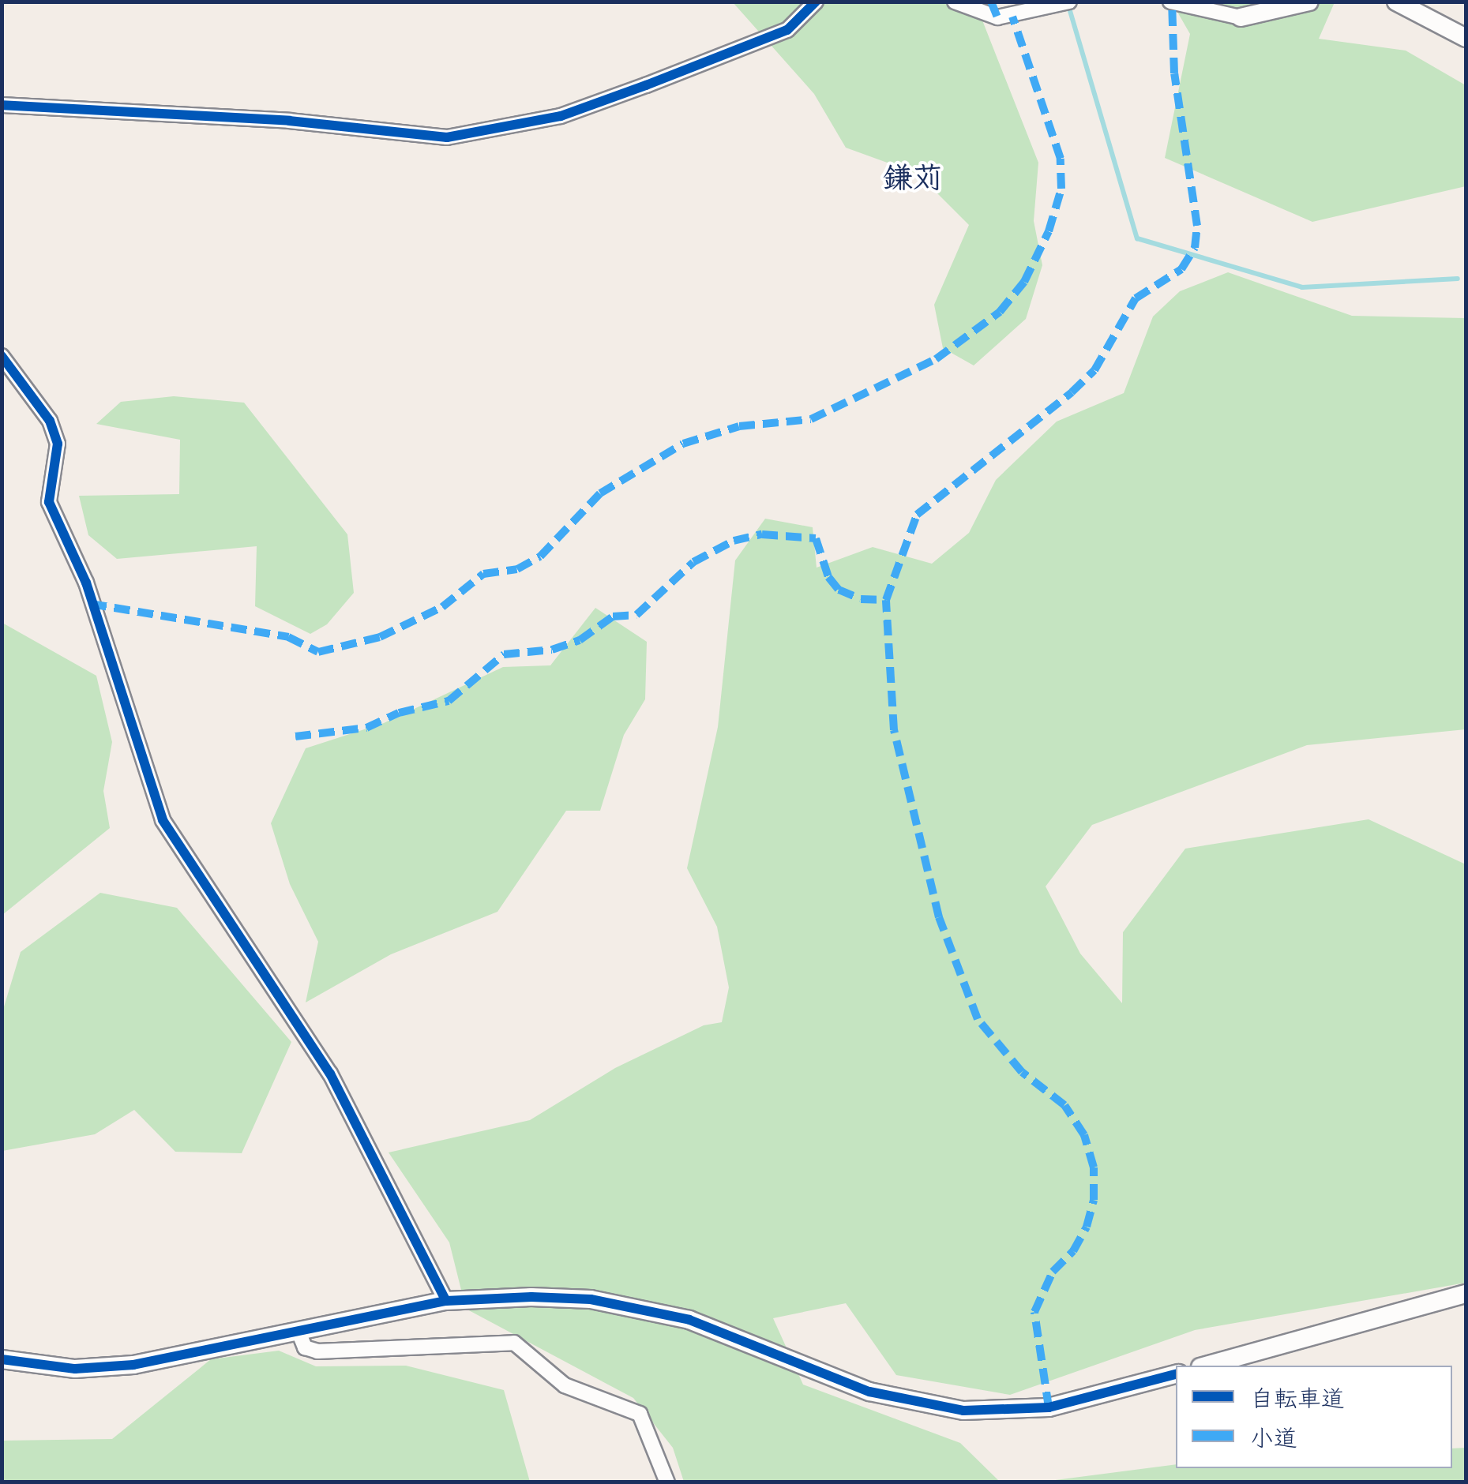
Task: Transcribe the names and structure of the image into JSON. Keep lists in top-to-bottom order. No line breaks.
{"districts":["鎌苅"],"legend":["自転車道","小道"]}
